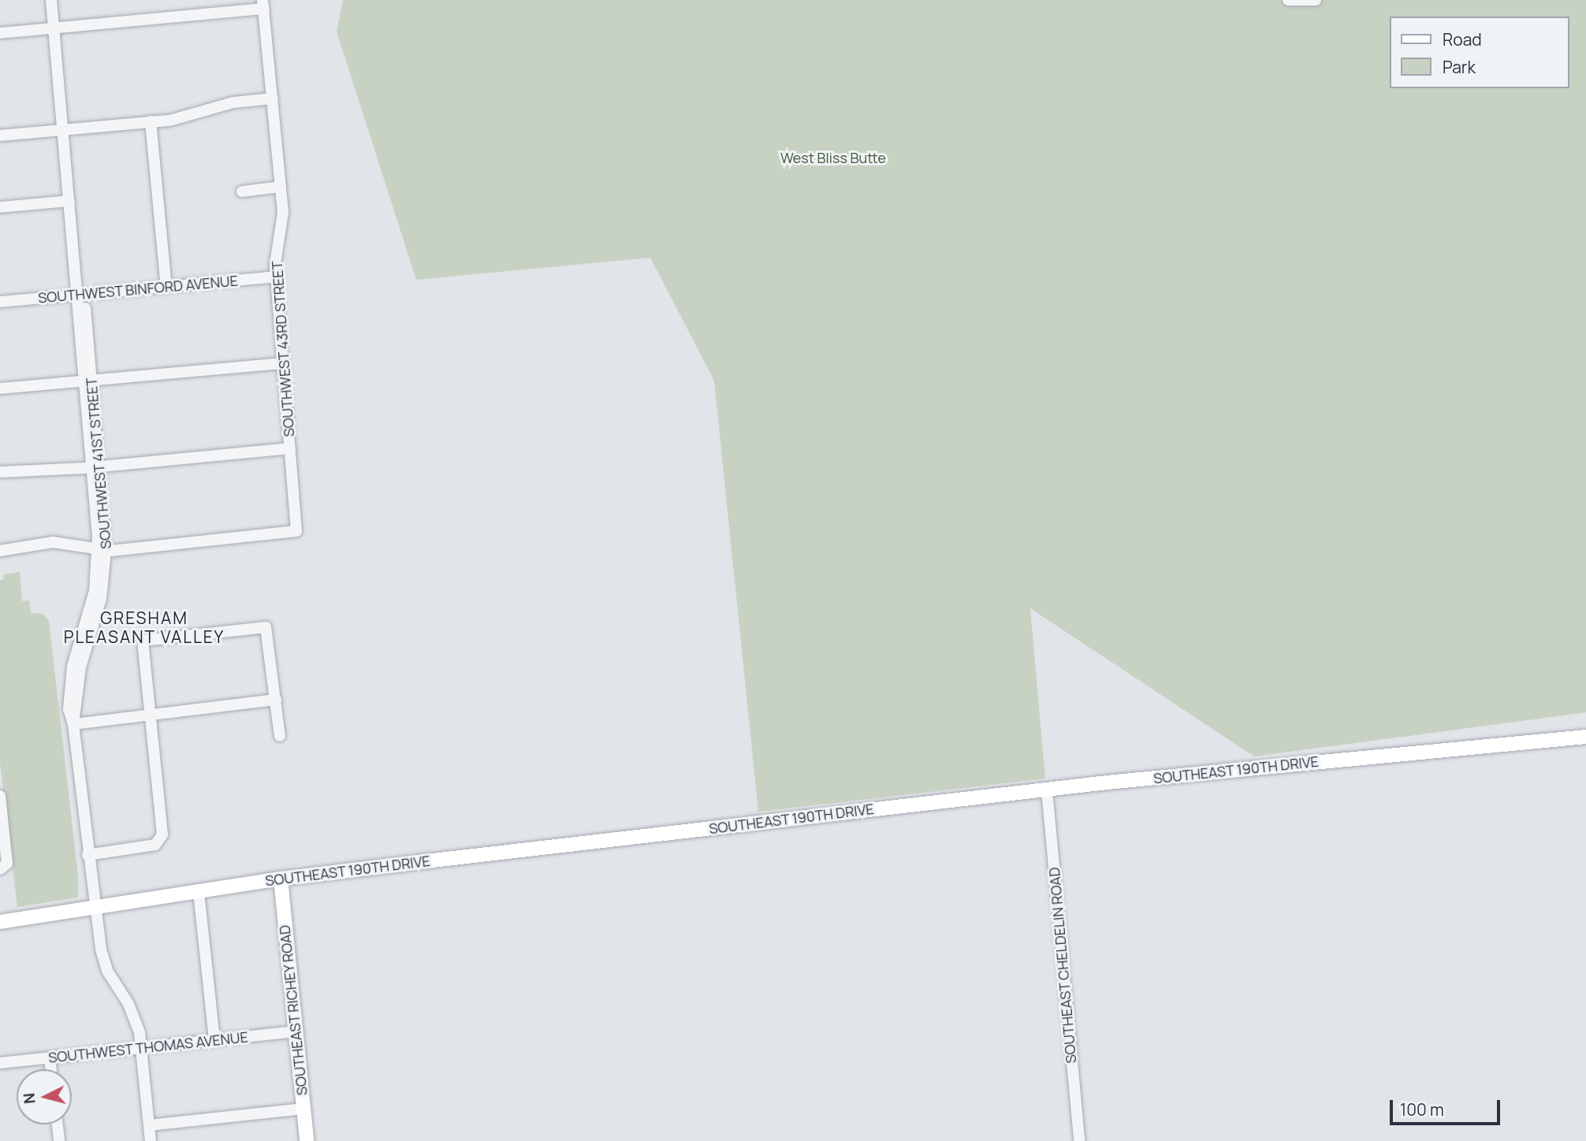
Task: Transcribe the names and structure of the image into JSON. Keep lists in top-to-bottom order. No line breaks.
{"streets":{"main road":["SOUTHEAST 190TH DRIVE","SOUTHEAST RICHEY ROAD"],"street":["SOUTHWEST BINFORD AVENUE","SOUTHWEST 43RD STREET","SOUTHWEST 41ST STREET","SOUTHEAST CHELDELIN ROAD","SOUTHWEST THOMAS AVENUE"]},"crossings":[["SOUTHWEST BINFORD AVENUE","SOUTHWEST 43RD STREET"],["SOUTHWEST BINFORD AVENUE","SOUTHWEST 41ST STREET"],["SOUTHWEST 43RD STREET","SOUTHWEST 41ST STREET"],["SOUTHWEST 41ST STREET","SOUTHEAST 190TH DRIVE"],["SOUTHWEST 41ST STREET","SOUTHWEST THOMAS AVENUE"],["SOUTHEAST 190TH DRIVE","SOUTHEAST CHELDELIN ROAD"],["SOUTHEAST 190TH DRIVE","SOUTHEAST RICHEY ROAD"],["SOUTHEAST RICHEY ROAD","SOUTHWEST THOMAS AVENUE"]],"districts":["GRESHAM PLEASANT VALLEY"],"parks":["West Bliss Butte"],"legend":["Road","Park"],"scale_bar":"100 m","north":"left"}
